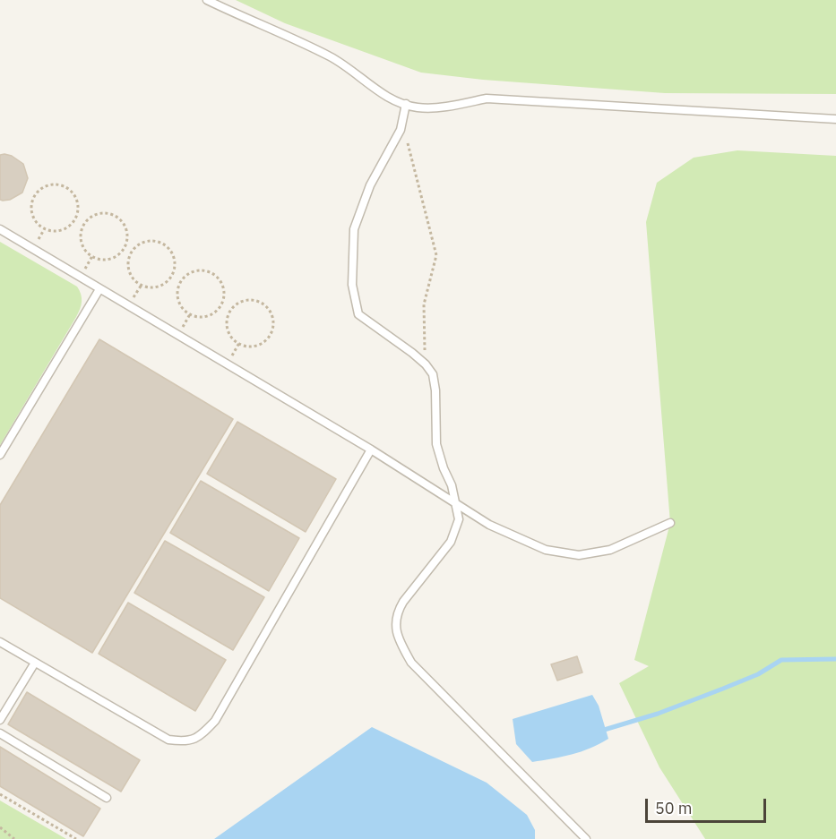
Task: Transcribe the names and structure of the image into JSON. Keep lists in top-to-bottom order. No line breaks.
{"scale_bar":"50 m"}
